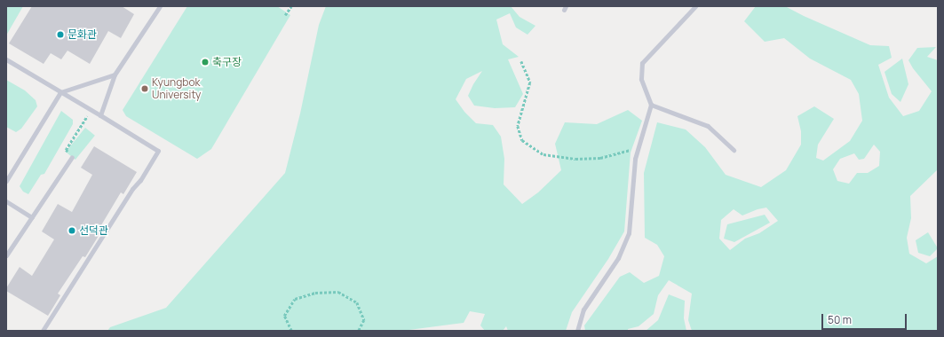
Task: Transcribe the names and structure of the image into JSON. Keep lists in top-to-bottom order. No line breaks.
{"places":["문화관","축구장","Kyungbok University","선덕관"],"scale_bar":"50 m"}
